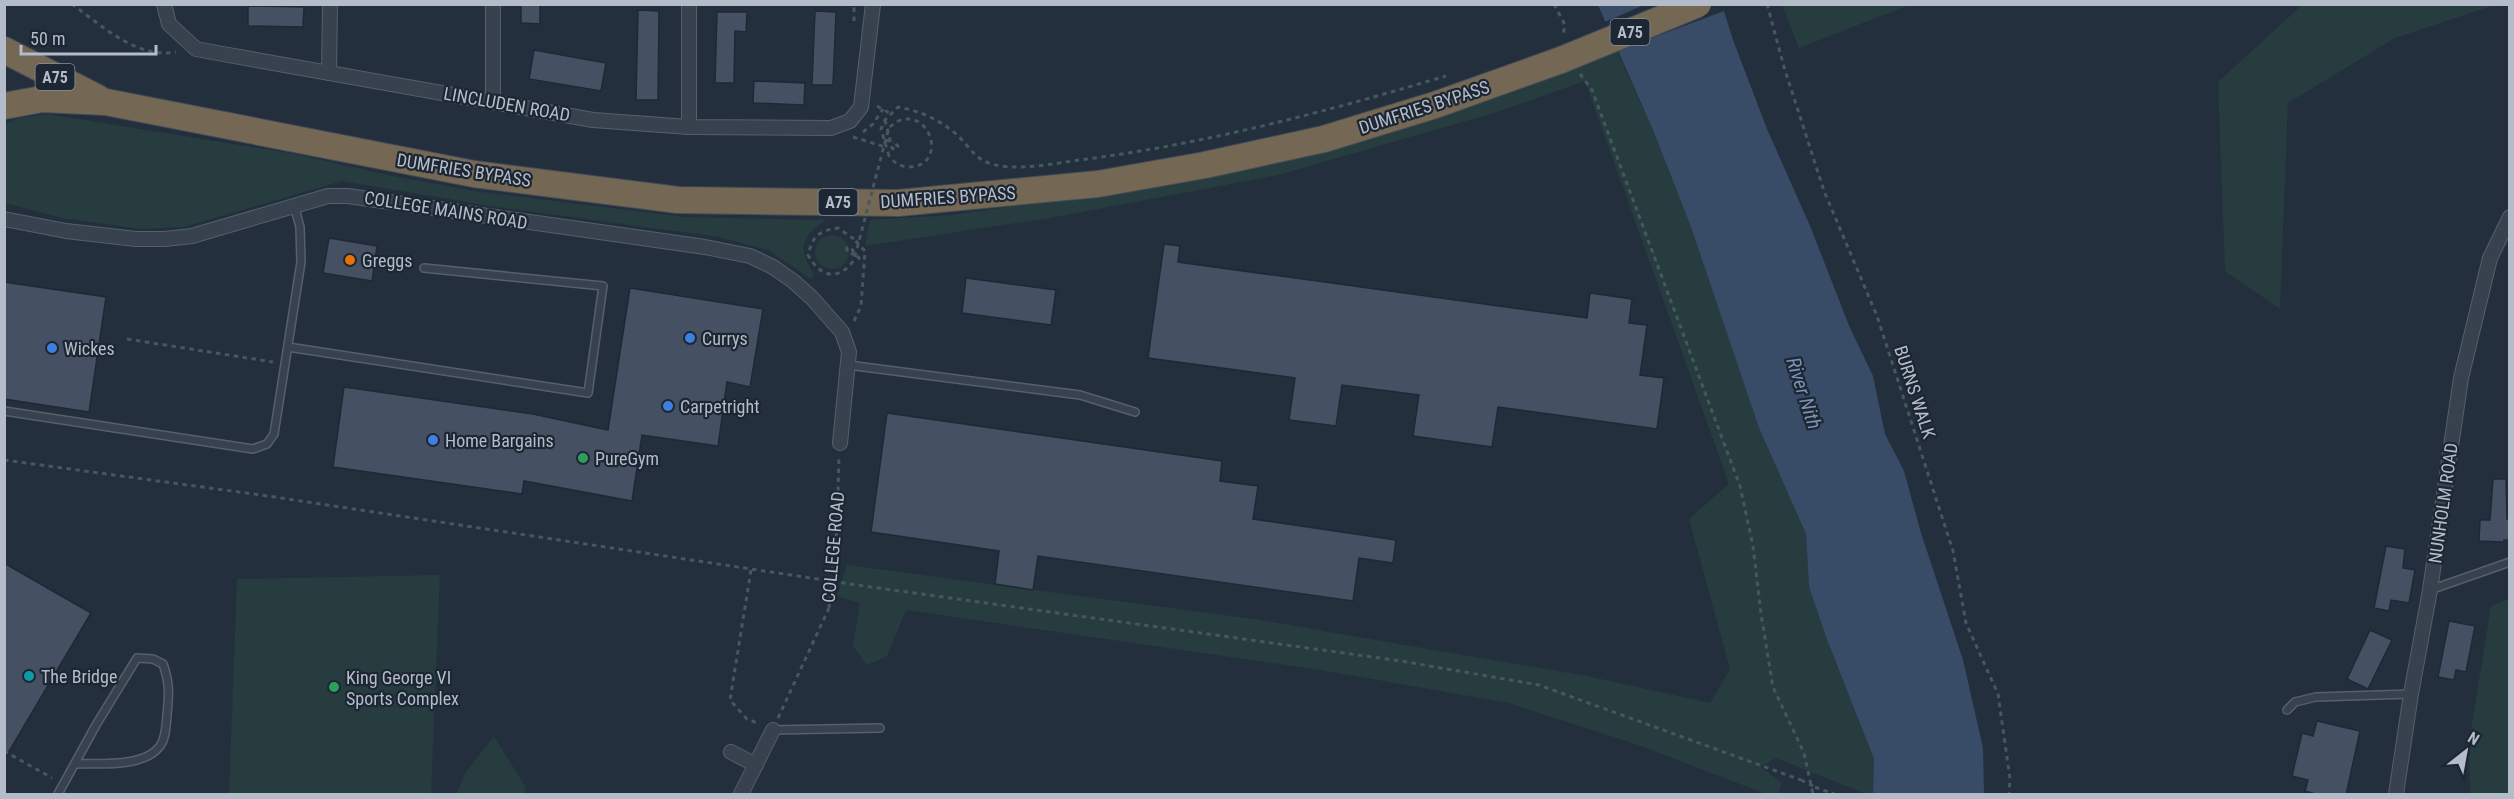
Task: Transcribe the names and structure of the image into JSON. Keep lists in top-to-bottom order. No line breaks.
{"streets":{"highway":["A75","DUMFRIES BYPASS"],"street":["LINCLUDEN ROAD","COLLEGE MAINS ROAD","NUNHOLM ROAD"],"path":["BURNS WALK","COLLEGE ROAD"]},"water":["River Nith"],"places":["Greggs","Currys","Wickes","Carpetright","Home Bargains","PureGym","The Bridge","King George VI Sports Complex"],"scale_bar":"50 m","north":"top right"}
